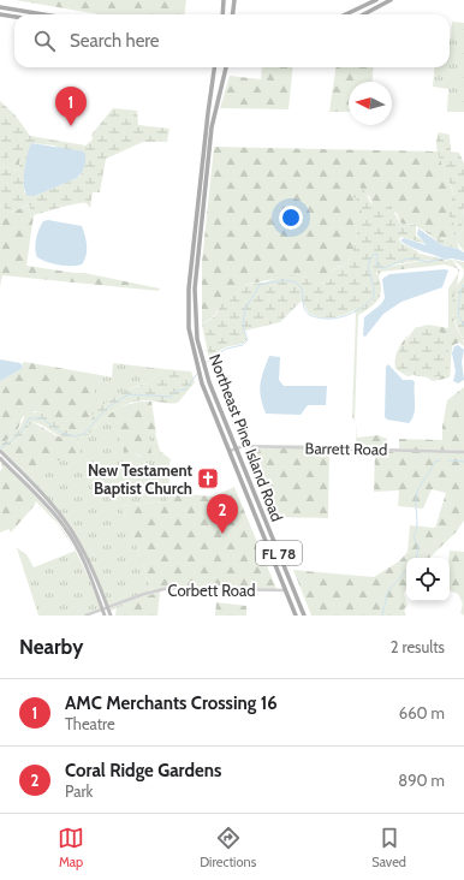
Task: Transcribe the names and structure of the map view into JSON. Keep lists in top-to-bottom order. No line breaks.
{"streets":{"main road":["Northeast Pine Island Road","FL 78"],"street":["Barrett Road","Corbett Road"]},"crossings":[["Northeast Pine Island Road","Barrett Road"],["Northeast Pine Island Road","Corbett Road"]],"places":{"church":["New Testament Baptist Church"]},"north":"left","page":{"search":"Search here","pins":["1","2"],"heading":["Nearby","2 results"],"list":[{"mark":"1","name":"AMC Merchants Crossing 16","note":"Theatre","value":"660 m"},{"mark":"2","name":"Coral Ridge Gardens","note":"Park","value":"890 m"}],"nav":["Map","Directions","Saved"]}}
